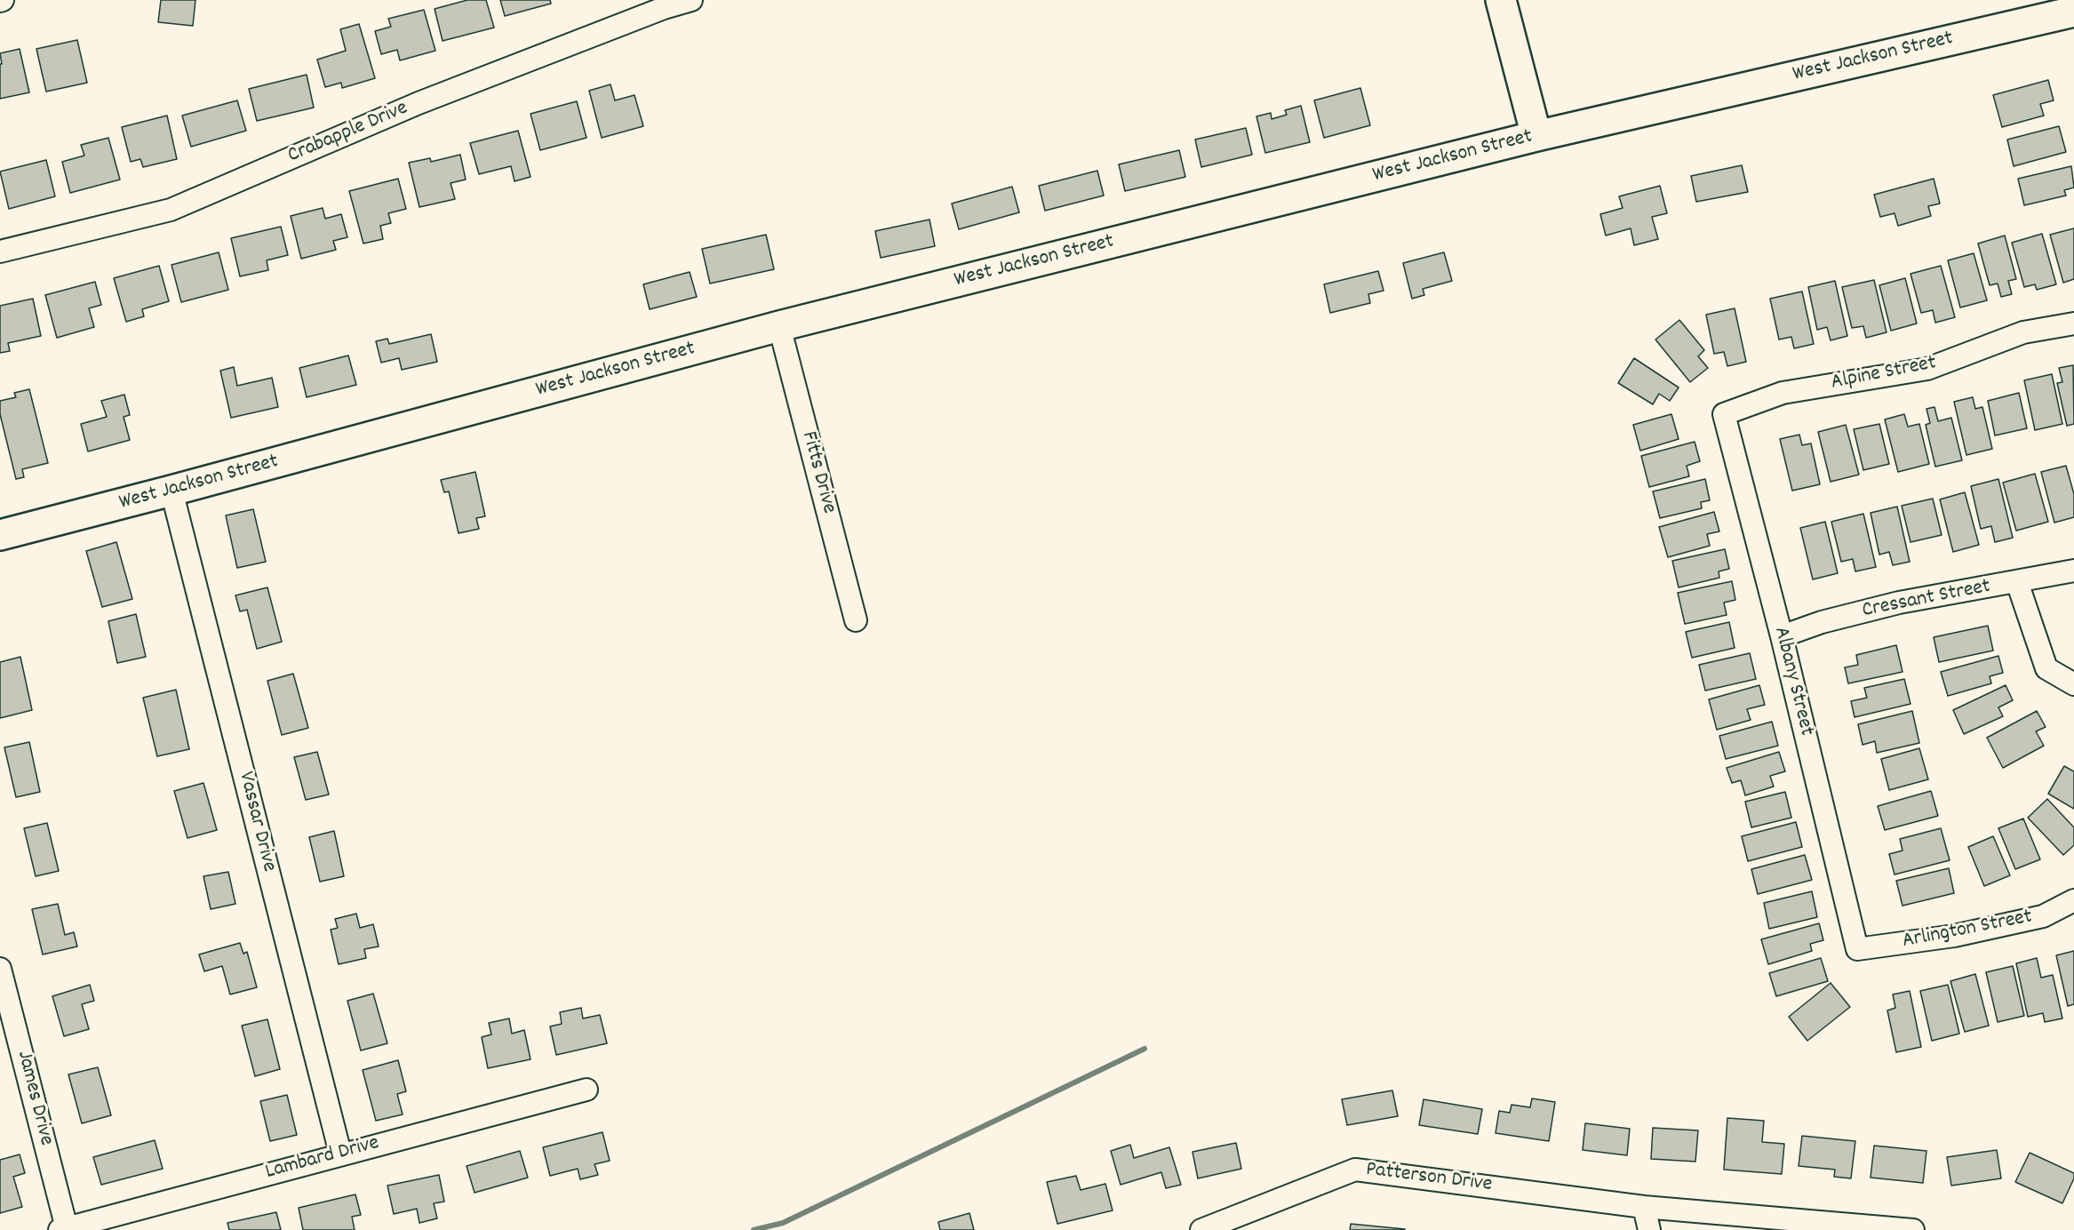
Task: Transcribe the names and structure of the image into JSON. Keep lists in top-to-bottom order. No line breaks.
{"streets":{"street":["West Jackson Street","Crabapple Drive","Alpine Street","Fitts Drive","Cressant Street","Albany Street","Vassar Drive","Arlington Street","James Drive","Lambard Drive","Patterson Drive"]},"crossings":[["West Jackson Street","Fitts Drive"],["West Jackson Street","Vassar Drive"],["Alpine Street","Albany Street"],["Cressant Street","Albany Street"],["Albany Street","Arlington Street"],["Vassar Drive","Lambard Drive"],["James Drive","Lambard Drive"]]}
